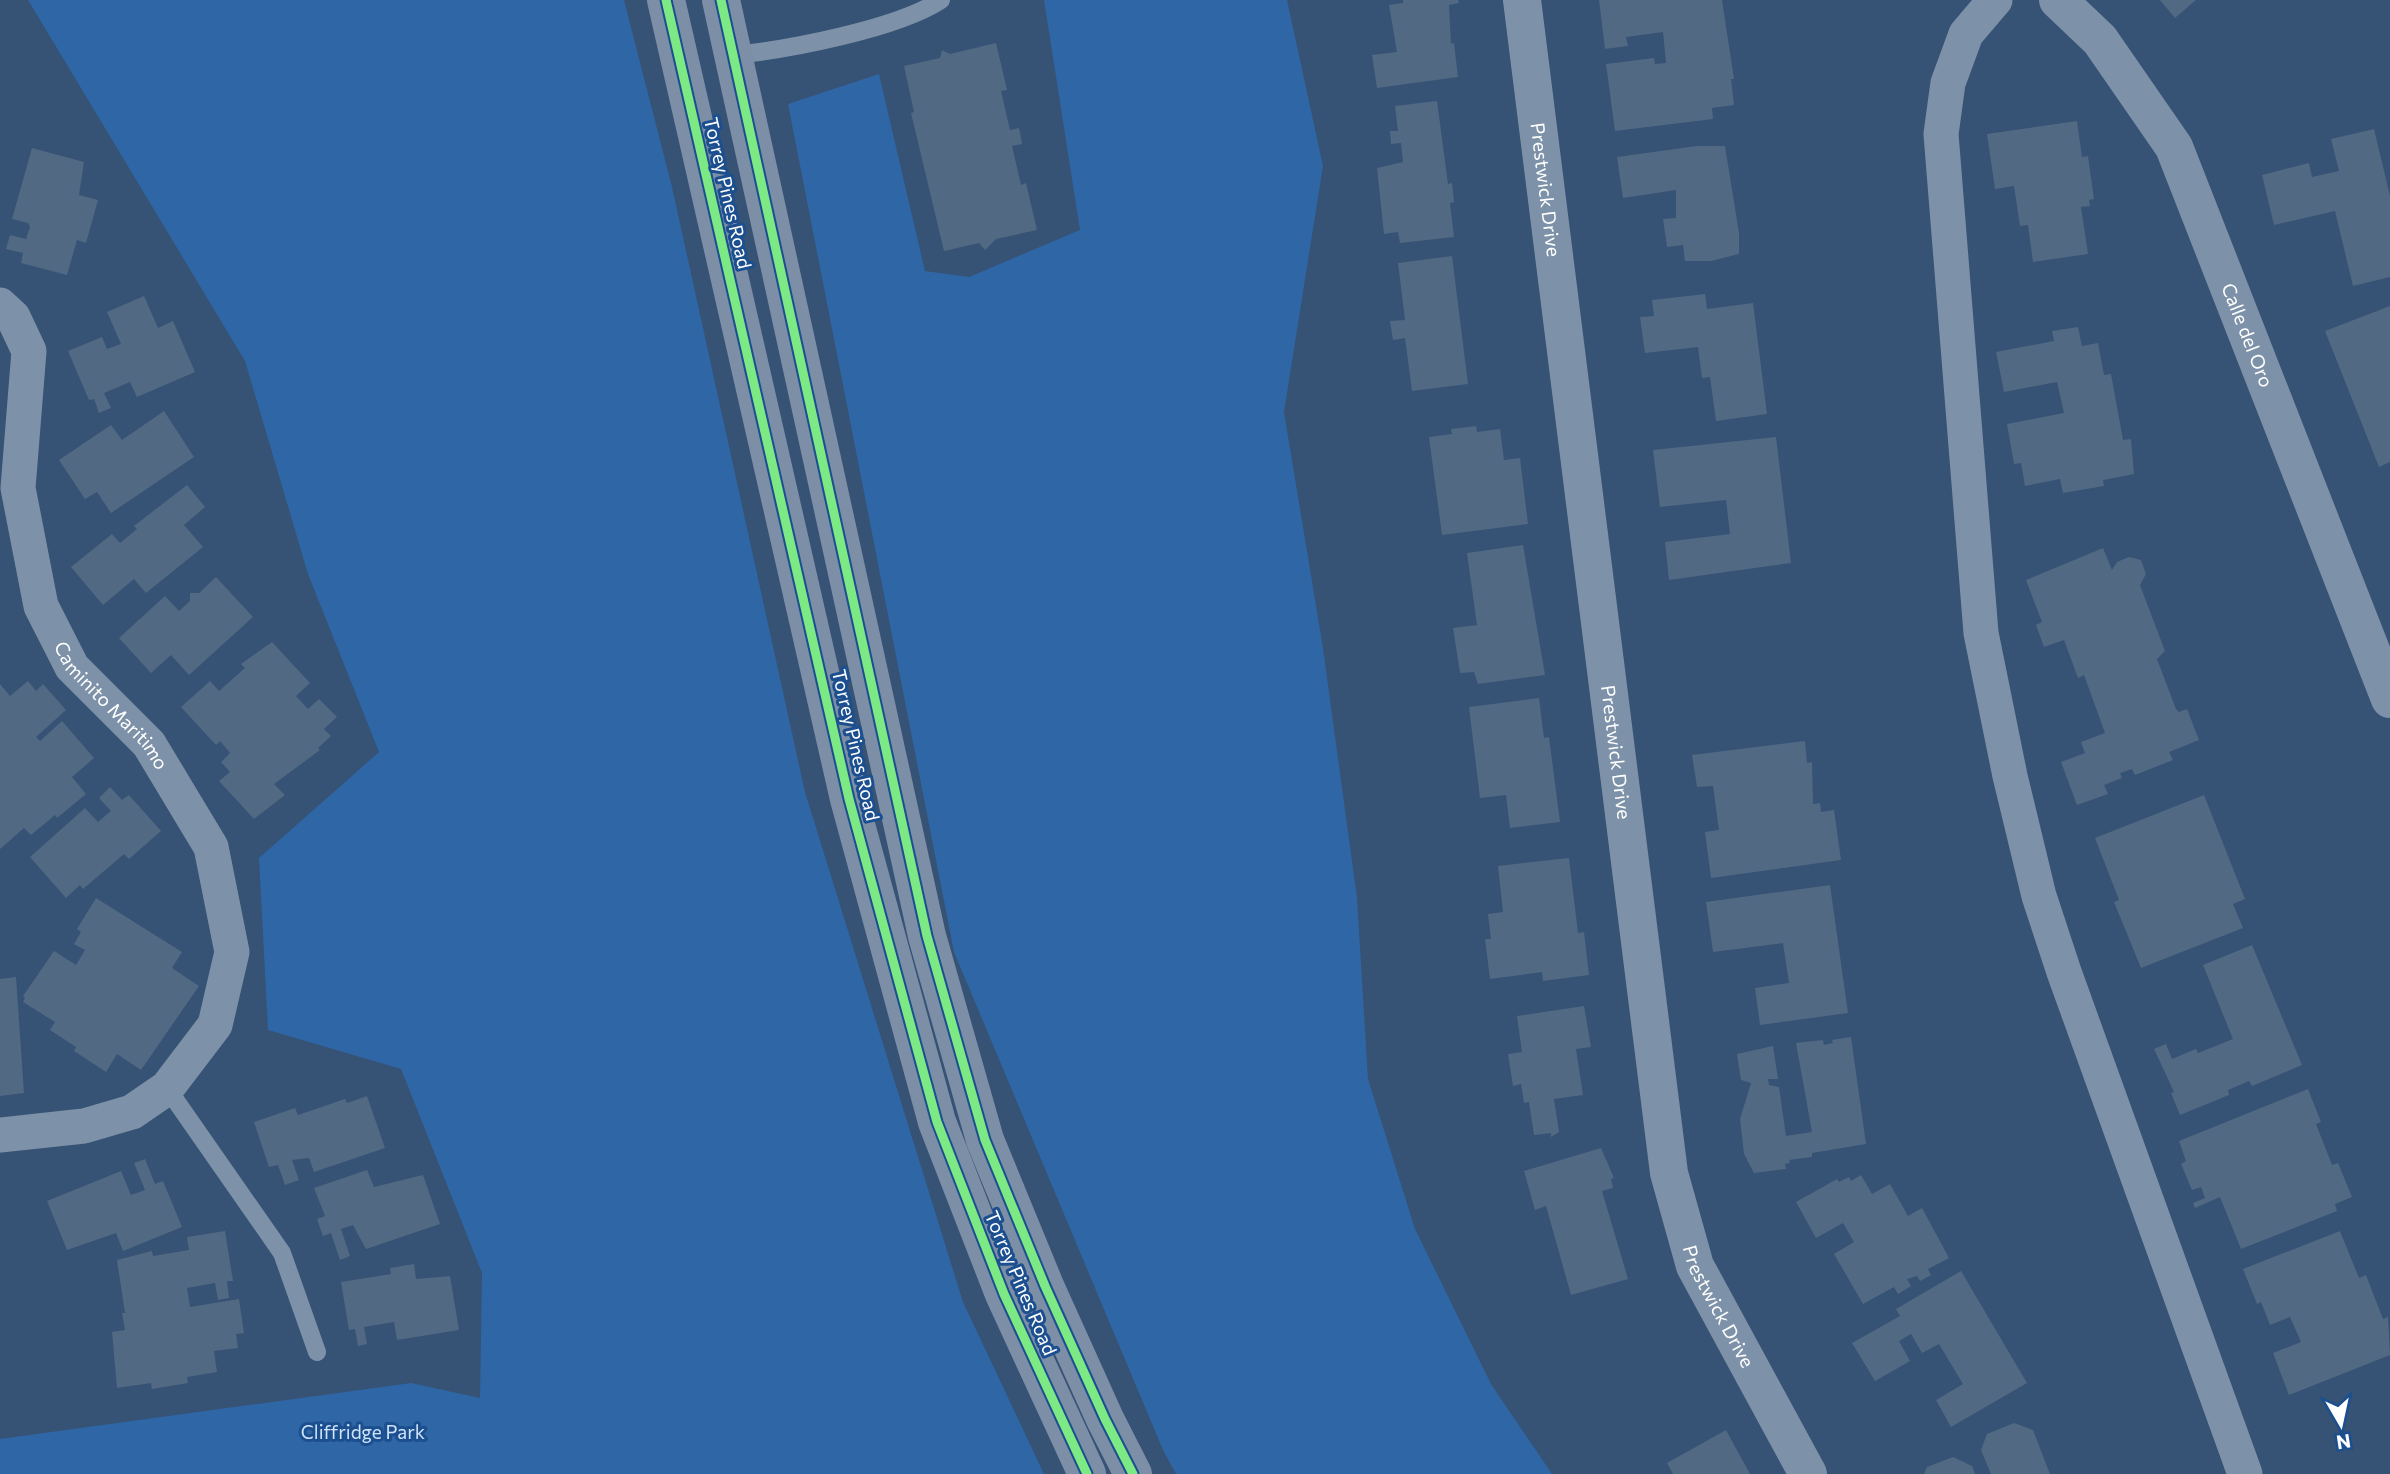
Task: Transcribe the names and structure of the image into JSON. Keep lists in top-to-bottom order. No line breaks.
{"streets":{"main road":["Torrey Pines Road"],"street":["Prestwick Drive","Calle del Oro","Caminito Maritimo"]},"parks":["Cliffridge Park"],"north":"bottom"}
